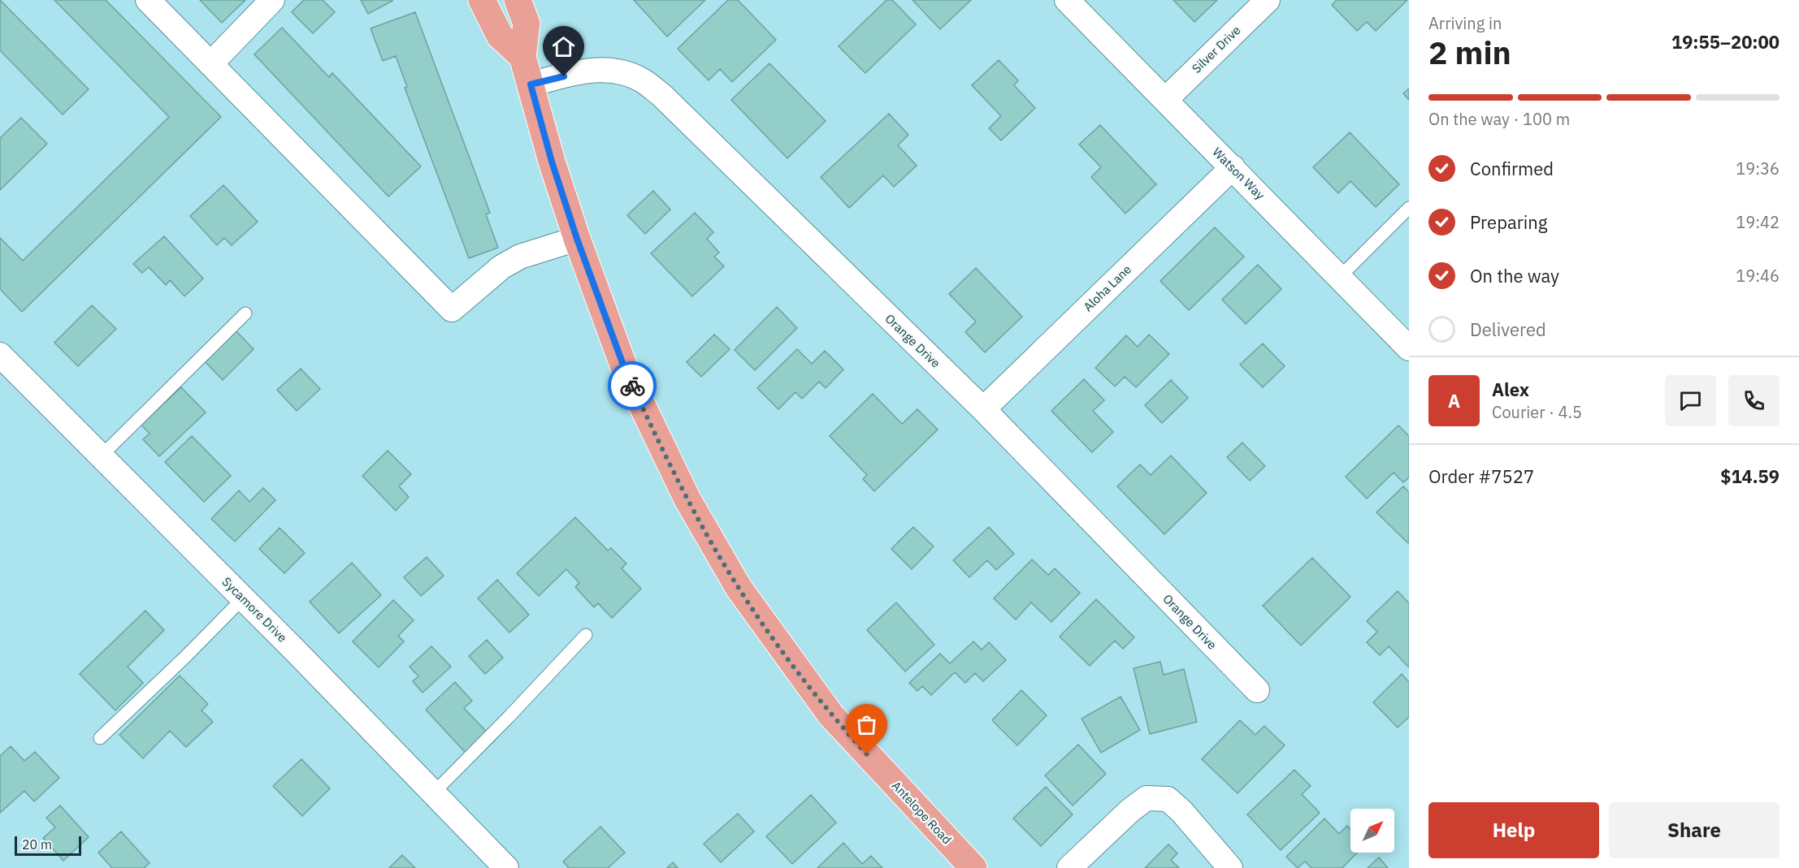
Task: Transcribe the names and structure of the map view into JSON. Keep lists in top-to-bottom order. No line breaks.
{"streets":{"main road":["Antelope Road"],"street":["Silver Drive","Watson Way","Aloha Lane","Orange Drive","Sycamore Drive"]},"crossings":[["Silver Drive","Watson Way"],["Watson Way","Aloha Lane"],["Aloha Lane","Orange Drive"],["Orange Drive","Antelope Road"]],"scale_bar":"20 m","north":"top right","page":{"heading":["2 min","Arriving in","19:55–20:00"],"panel":["Alex","Courier · 4.5","Order #7527","$14.59"],"bar":"On the way · 100 m","list":[["Confirmed","19:36"],["Preparing","19:42"],["On the way","19:46"],"Delivered"],"round":"A","buttons":["Help","Share"],"scale":"20 m"}}
